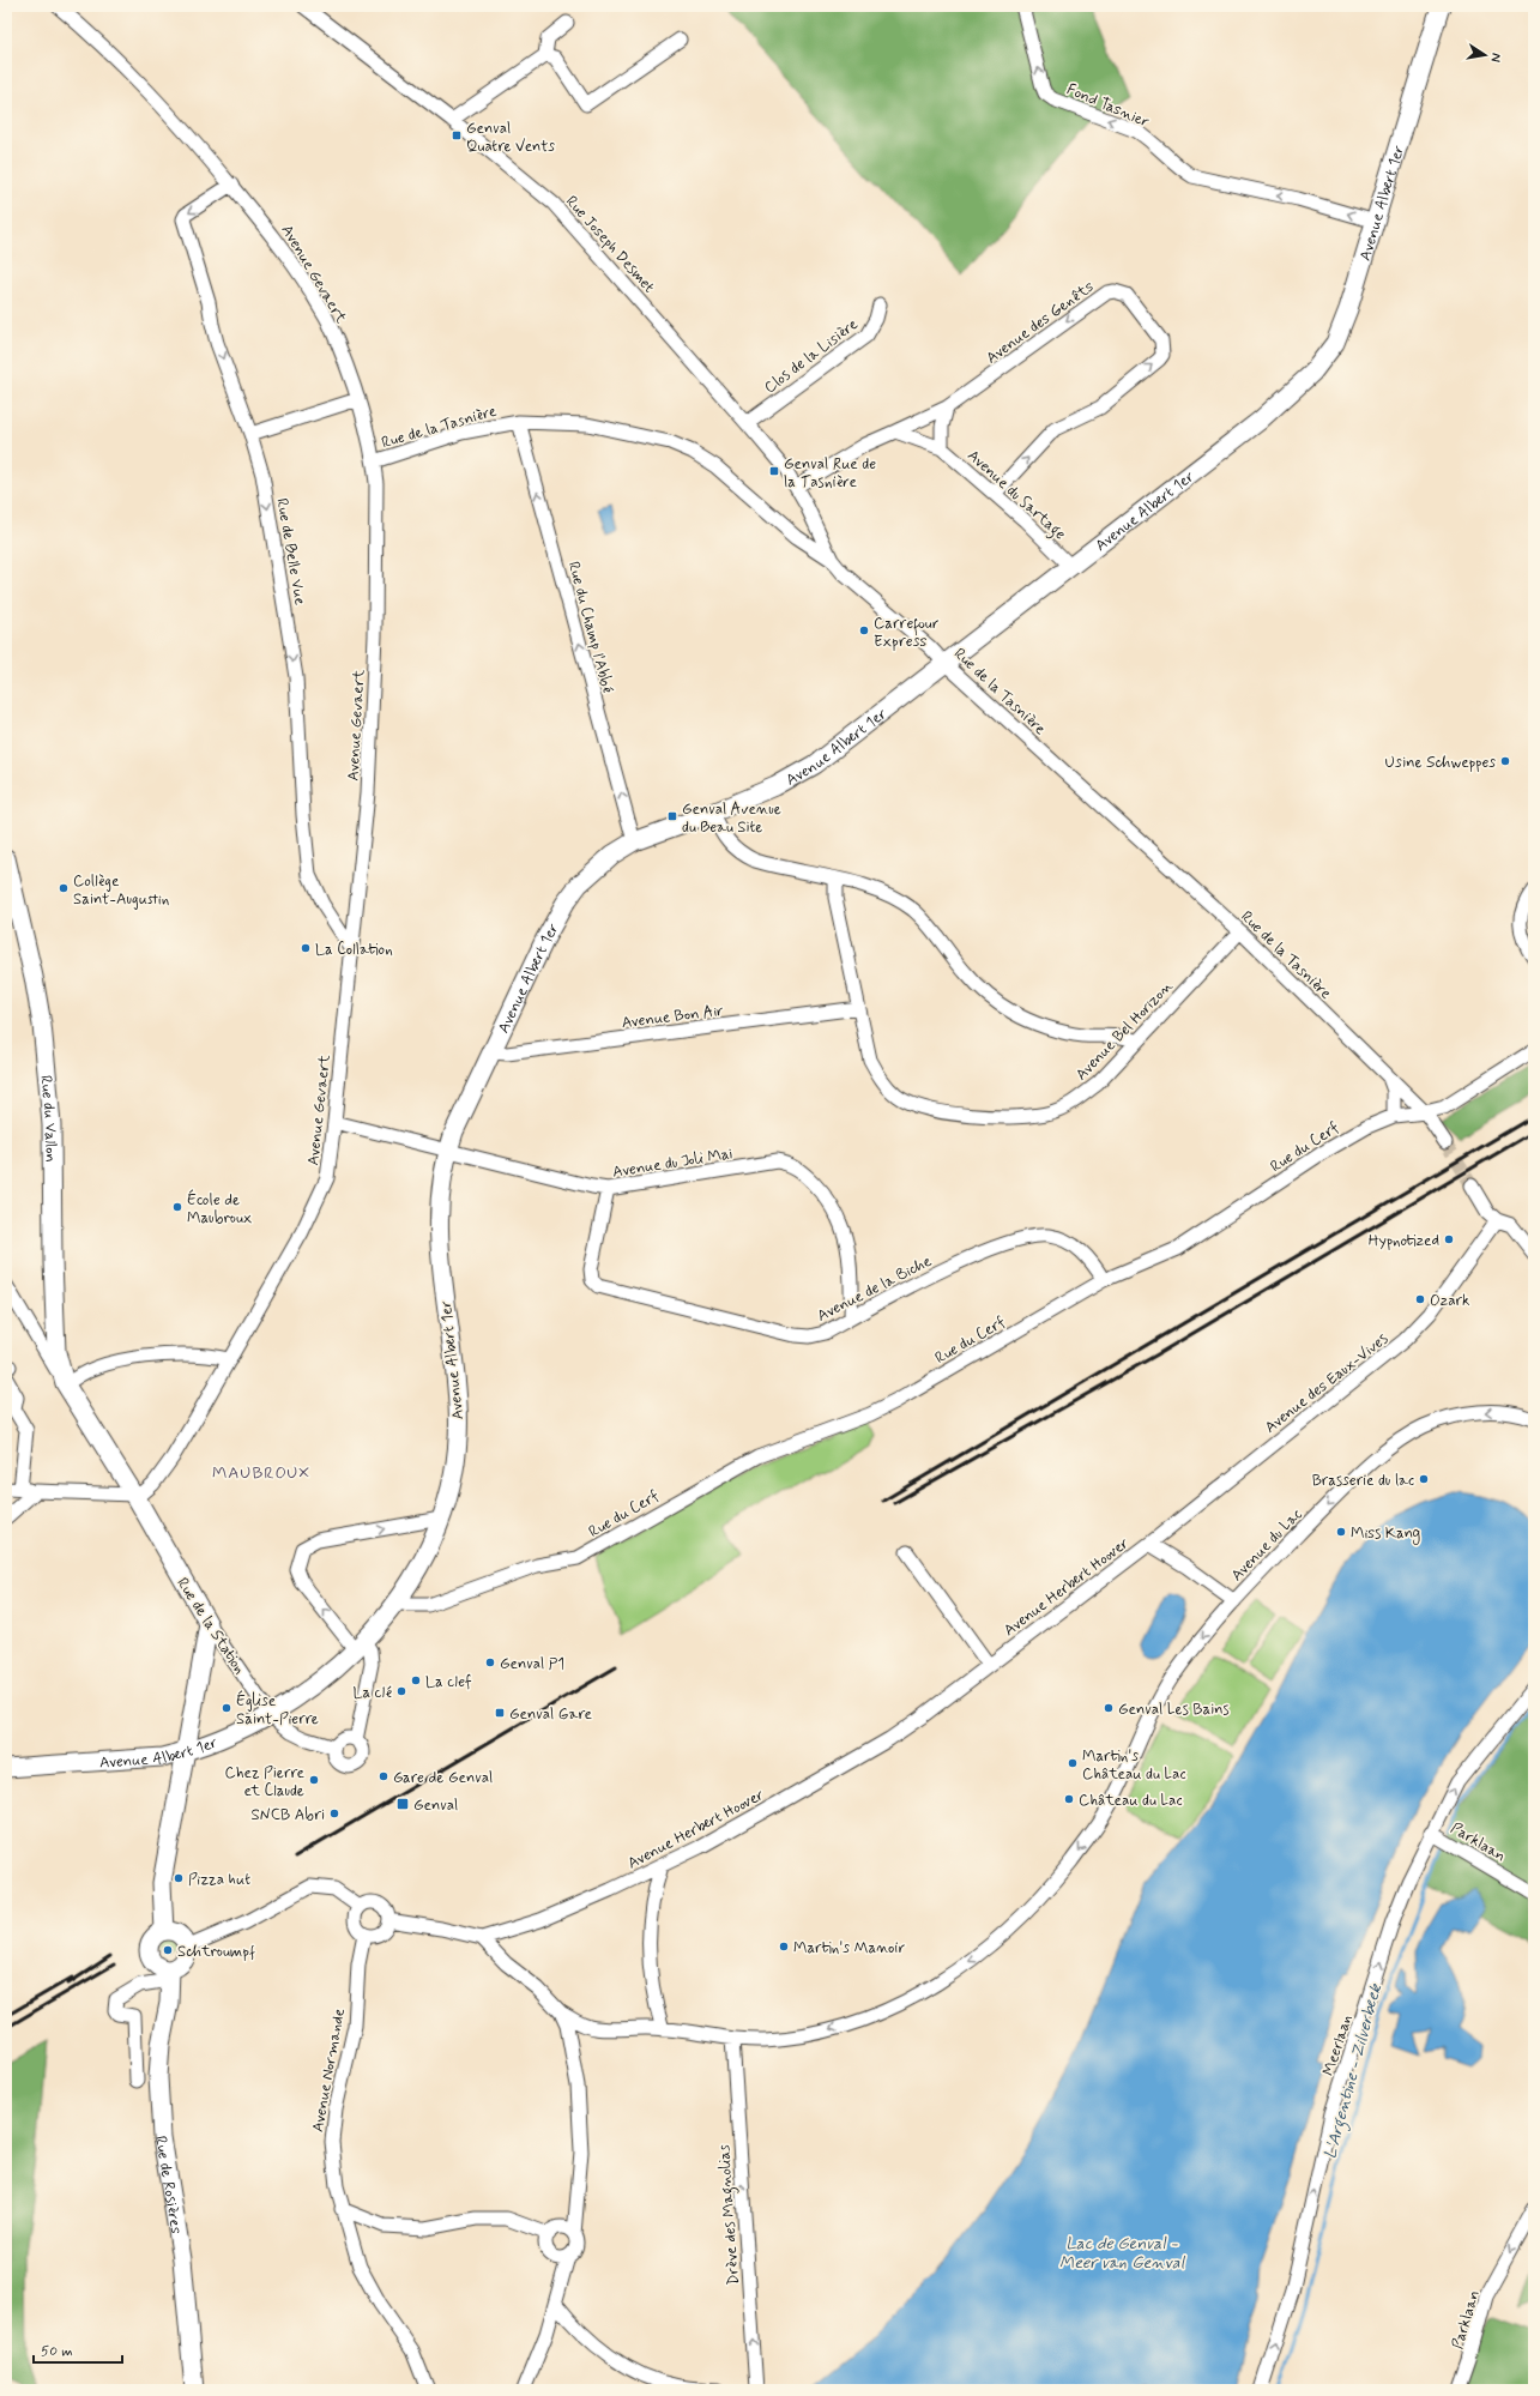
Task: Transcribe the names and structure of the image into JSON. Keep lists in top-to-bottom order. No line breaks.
{"streets":{"main road":["Avenue Albert 1er","Rue du Vallon","Rue de la Station","Rue de Rosières"],"street":["Fond Tasnier","Rue Joseph Desmet","Avenue Gevaert","Avenue des Genêts","Clos de la Lisière","Rue de la Tasnière","Avenue du Sartage","Rue de Belle Vue","Rue du Champ l'Abbé","Avenue Bon Air","Avenue Bel Horizon","Rue du Cerf","Avenue du Joli Mai","Avenue de la Biche","Avenue des Eaux-Vives","Avenue du Lac","Avenue Herbert Hoover","Parklaan","Meerlaan","Avenue Normande","Drève des Magnolias"]},"crossings":[["Fond Tasnier","Avenue Albert 1er"],["Avenue Albert 1er","Rue de la Tasnière"],["Avenue Albert 1er","Avenue du Sartage"],["Avenue Albert 1er","Rue du Champ l'Abbé"],["Avenue Albert 1er","Avenue Bon Air"],["Avenue Albert 1er","Rue du Cerf"],["Avenue Albert 1er","Avenue du Joli Mai"],["Avenue Albert 1er","Rue de la Station"],["Rue Joseph Desmet","Clos de la Lisière"],["Rue Joseph Desmet","Rue de la Tasnière"],["Avenue Gevaert","Rue de la Tasnière"],["Avenue Gevaert","Rue de Belle Vue"],["Avenue Gevaert","Rue du Vallon"],["Avenue Gevaert","Avenue du Joli Mai"],["Avenue Gevaert","Rue de la Station"],["Avenue des Genêts","Avenue du Sartage"],["Rue de la Tasnière","Rue du Champ l'Abbé"],["Rue de la Tasnière","Avenue Bel Horizon"],["Rue de la Tasnière","Rue du Cerf"],["Avenue Bon Air","Avenue Bel Horizon"],["Rue du Vallon","Rue de la Station"],["Rue du Cerf","Avenue de la Biche"],["Avenue du Joli Mai","Avenue de la Biche"],["Avenue des Eaux-Vives","Avenue Herbert Hoover"],["Avenue du Lac","Avenue Herbert Hoover"],["Avenue du Lac","Drève des Magnolias"],["Parklaan","Meerlaan"]],"one_way":["Fond Tasnier","Rue de Belle Vue","Rue du Champ l'Abbé","Avenue du Lac","Parklaan","Meerlaan","Drève des Magnolias"],"districts":["MAUBROUX"],"water":["L'Argentine - Zilverbeek","Lac de Genval - Meer van Genval"],"places":{"transit":["Genval Quatre Vents","Genval Rue de la Tasnière","Genval Avenue du Beau Site","Genval Gare","Genval"],"other":["Carrefour Express","Usine Schweppes","Collège Saint-Augustin","La Collation","École de Maubroux","Hypnotized","Ozark","Brasserie du lac","Miss Kang","Genval P1","La clef","La clé","Église Saint-Pierre","Genval Les Bains","Martin's Château du Lac","Gare de Genval","Chez Pierre et Claude","Château du Lac","SNCB Abri","Pizza hut","Martin's Manoir","Schtroumpf"]},"scale_bar":"50 m","north":"right"}
